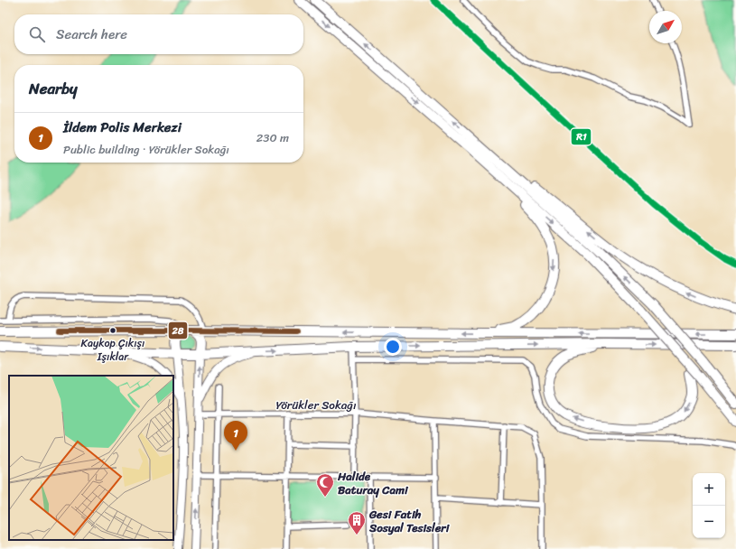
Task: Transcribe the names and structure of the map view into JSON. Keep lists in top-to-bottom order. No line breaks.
{"streets":{"street":["Yörükler Sokağı"]},"places":{"other":["Kaykop Çıkışı Işıklar"],"mosque":["Halide Baturay Cami"],"building":["Gesi Fatih Sosyal Tesisleri"]},"lines":["transit line R1","transit line 28"],"north":"top right","page":{"search":"Search here","heading":"Nearby","list":[{"mark":"1","name":"İldem Polis Merkezi","note":"Public building · Yörükler Sokağı","value":"230 m"}],"pins":"1","map_buttons":["+","−"]}}
